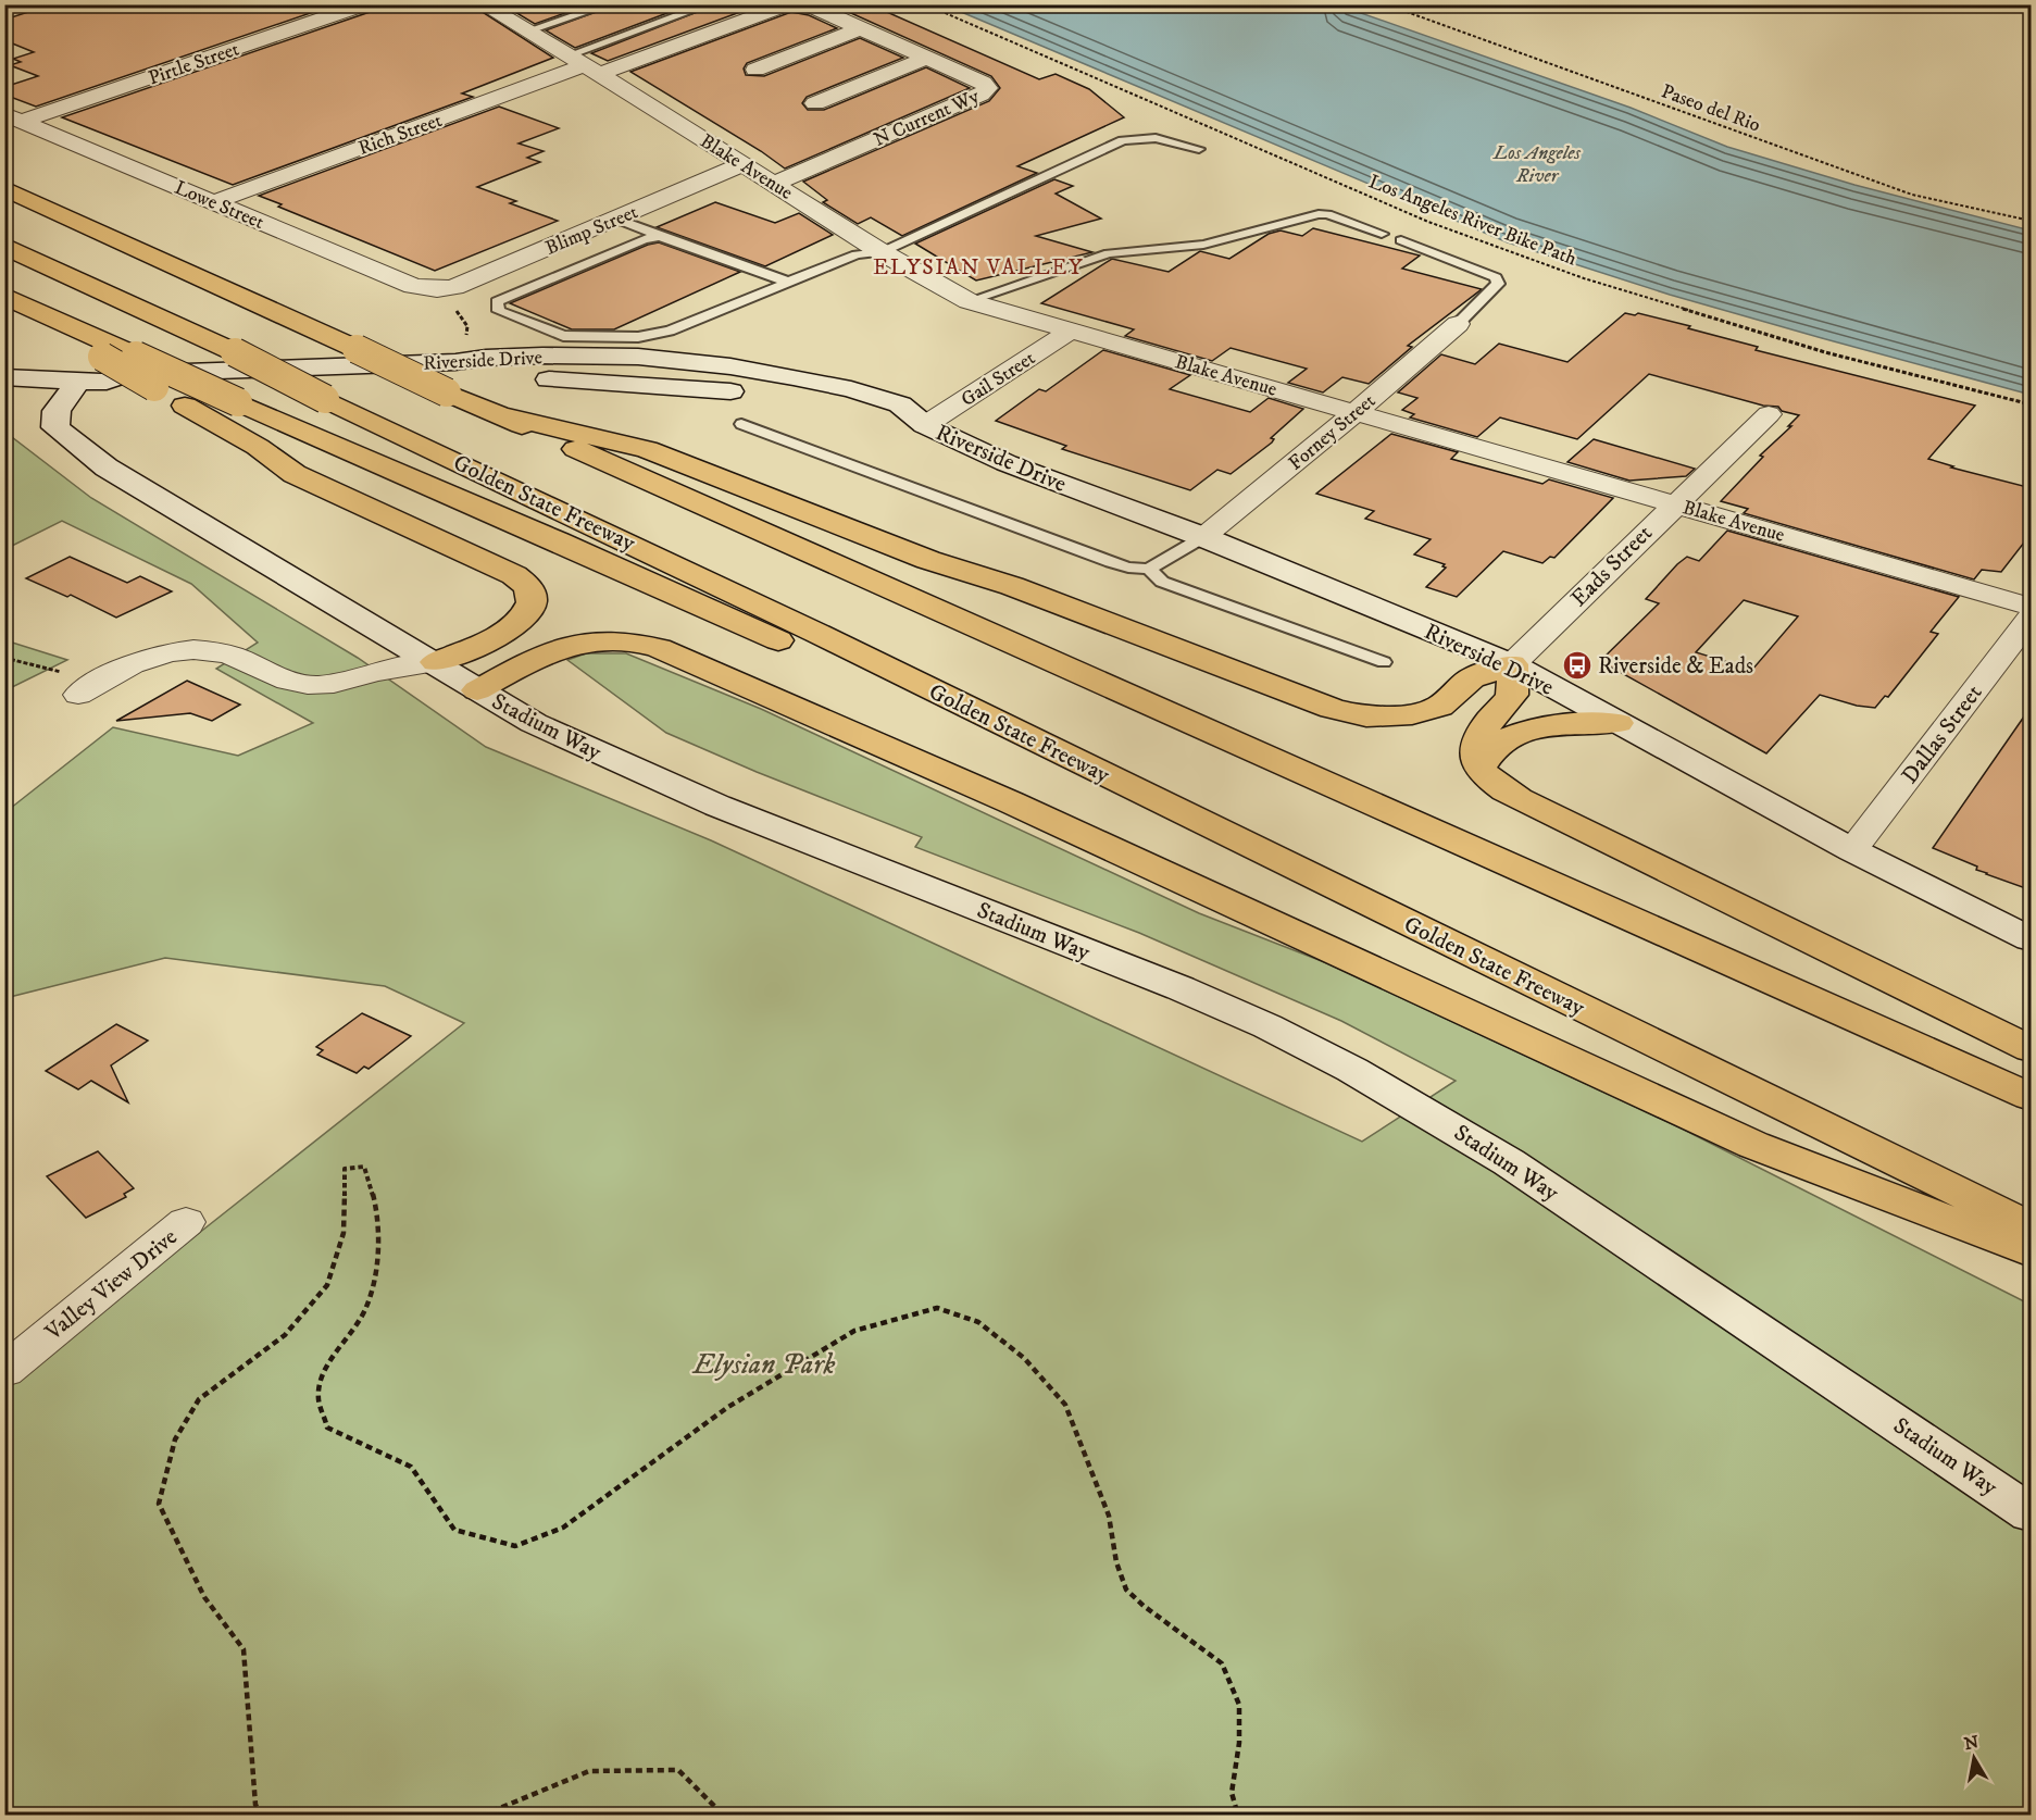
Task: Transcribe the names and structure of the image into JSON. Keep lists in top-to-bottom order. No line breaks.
{"streets":{"highway":["Golden State Freeway"],"main road":["Riverside Drive","Stadium Way"],"street":["Pirtle Street","N Current Wy","Rich Street","Blake Avenue","Lowe Street","Blimp Street","Gail Street","Forney Street","Eads Street","Dallas Street","Valley View Drive"],"path":["Paseo del Rio","Los Angeles River Bike Path"]},"crossings":[["Pirtle Street","Lowe Street"],["N Current Wy","Rich Street"],["N Current Wy","Blake Avenue"],["Rich Street","Blake Avenue"],["Rich Street","Lowe Street"],["Blake Avenue","Blimp Street"],["Blake Avenue","Gail Street"],["Blake Avenue","Forney Street"],["Blake Avenue","Eads Street"],["Lowe Street","Blimp Street"],["Riverside Drive","Gail Street"],["Riverside Drive","Forney Street"],["Riverside Drive","Eads Street"],["Riverside Drive","Stadium Way"],["Riverside Drive","Dallas Street"]],"districts":["ELYSIAN VALLEY"],"water":["Los Angeles River"],"parks":["Elysian Park"],"places":{"bus stop":["Riverside & Eads"]},"north":"top"}
